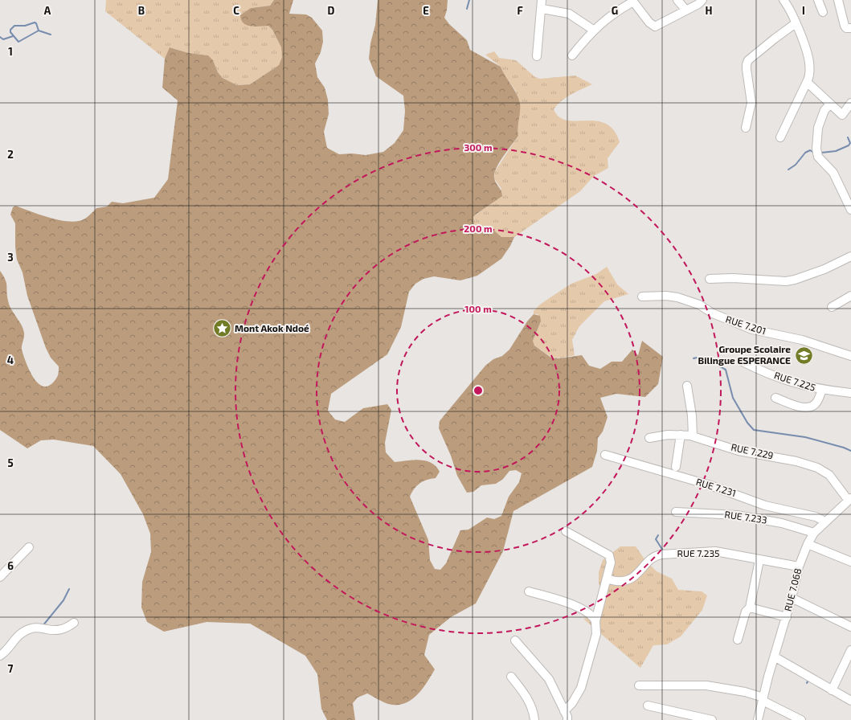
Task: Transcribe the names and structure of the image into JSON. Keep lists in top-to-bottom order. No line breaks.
{"streets":{"street":["RUE 7.201","RUE 7.225","RUE 7.229","RUE 7.231","RUE 7.233","RUE 7.235","RUE 7.068"]},"crossings":[["RUE 7.229","RUE 7.068"],["RUE 7.231","RUE 7.068"],["RUE 7.233","RUE 7.068"],["RUE 7.235","RUE 7.068"]],"places":{"place":["Mont Akok Ndoé"],"school or university":["Groupe Scolaire Bilingue ESPERANCE"]},"grid":{"columns":["A","B","C","D","E","F","G","H","I"],"rows":["1","2","3","4","5","6","7"]},"rings":["300 m","200 m","100 m"]}
